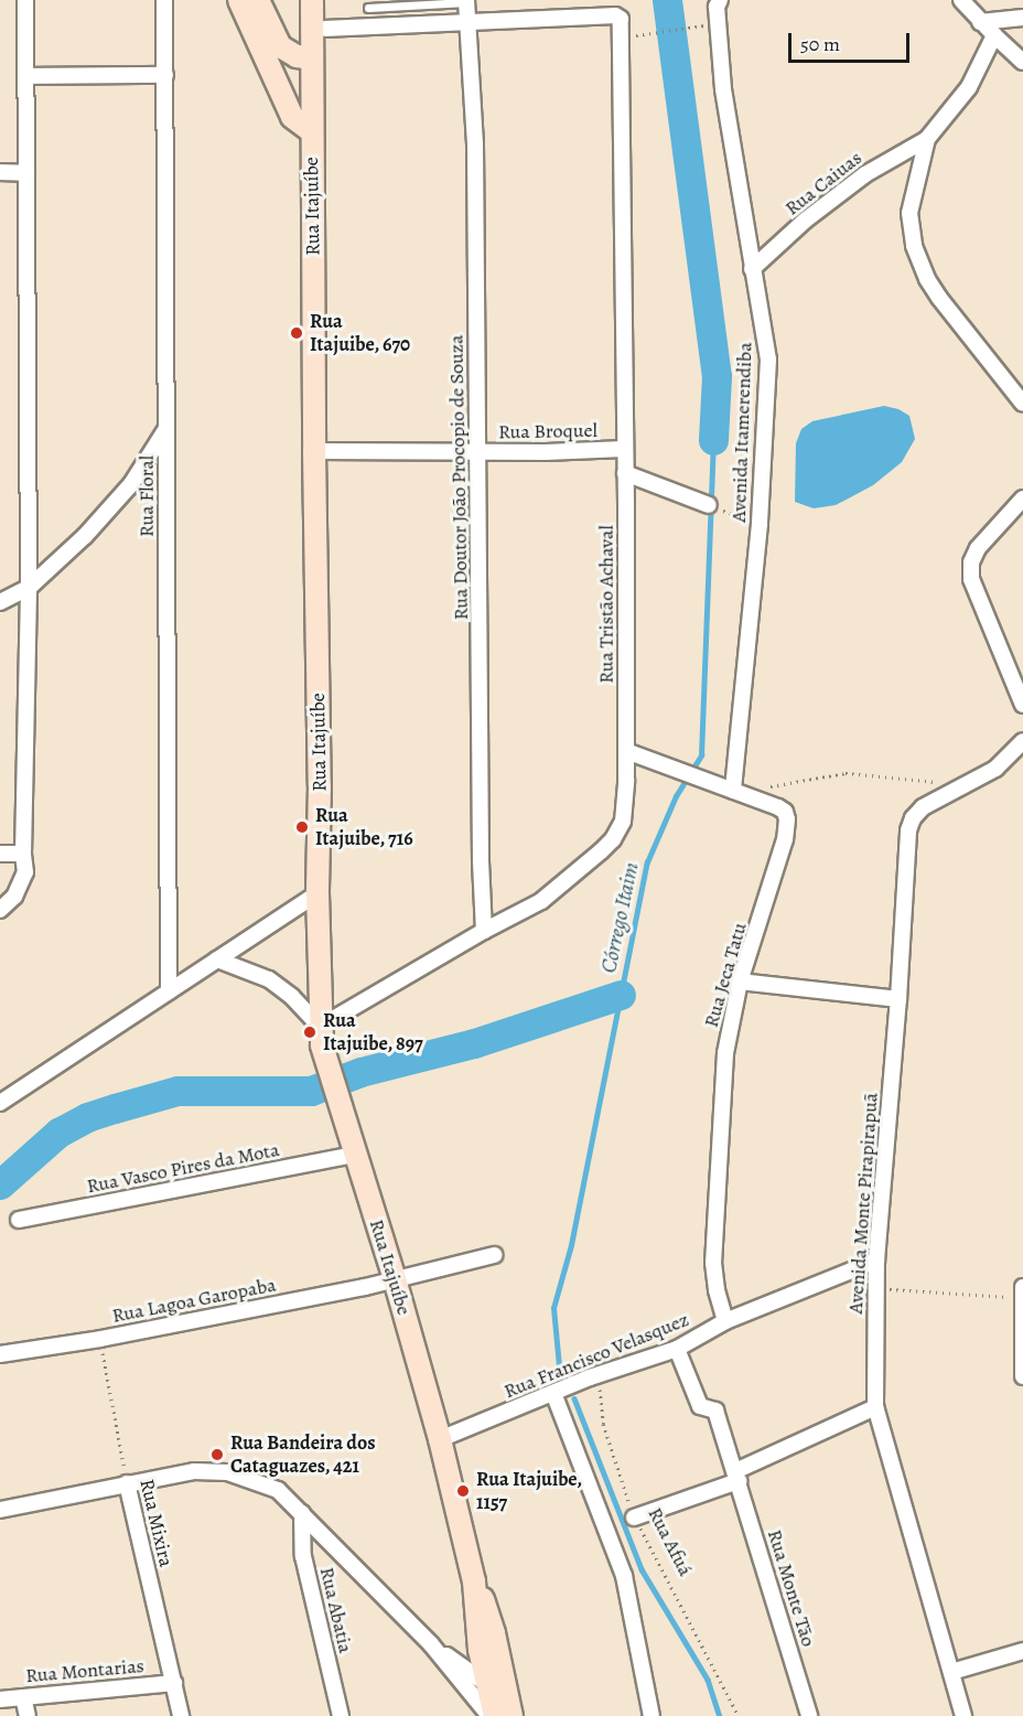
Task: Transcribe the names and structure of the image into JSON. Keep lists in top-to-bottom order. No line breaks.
{"streets":{"main road":["Rua Itajuíbe"],"street":["Rua Caiuas","Rua Broquel","Avenida Itamerendiba","Rua Doutor João Procopio de Souza","Rua Floral","Rua Tristão Achaval","Rua Jeca Tatu","Rua Vasco Pires da Mota","Avenida Monte Pirapirapuã","Rua Lagoa Garopaba","Rua Francisco Velasquez","Rua Mixira","Rua Monte Tão","Rua Abatia","Rua Montarias"],"path":["Rua Afuá"]},"crossings":[["Rua Caiuas","Avenida Itamerendiba"],["Rua Itajuíbe","Rua Broquel"],["Rua Itajuíbe","Rua Tristão Achaval"],["Rua Itajuíbe","Rua Vasco Pires da Mota"],["Rua Itajuíbe","Rua Lagoa Garopaba"],["Rua Itajuíbe","Rua Francisco Velasquez"],["Rua Broquel","Rua Doutor João Procopio de Souza"],["Rua Broquel","Rua Tristão Achaval"],["Avenida Itamerendiba","Rua Jeca Tatu"],["Rua Doutor João Procopio de Souza","Rua Tristão Achaval"],["Rua Tristão Achaval","Rua Jeca Tatu"],["Rua Jeca Tatu","Rua Francisco Velasquez"],["Avenida Monte Pirapirapuã","Rua Francisco Velasquez"],["Rua Lagoa Garopaba","Rua Mixira"],["Rua Francisco Velasquez","Rua Afuá"],["Rua Francisco Velasquez","Rua Monte Tão"],["Rua Mixira","Rua Montarias"]],"water":["Córrego Itaim"],"places":["Rua Itajuibe, 670","Rua Itajuibe, 716","Rua Itajuibe, 897","Rua Bandeira dos Cataguazes, 421","Rua Itajuibe, 1157"],"scale_bar":"50 m"}
